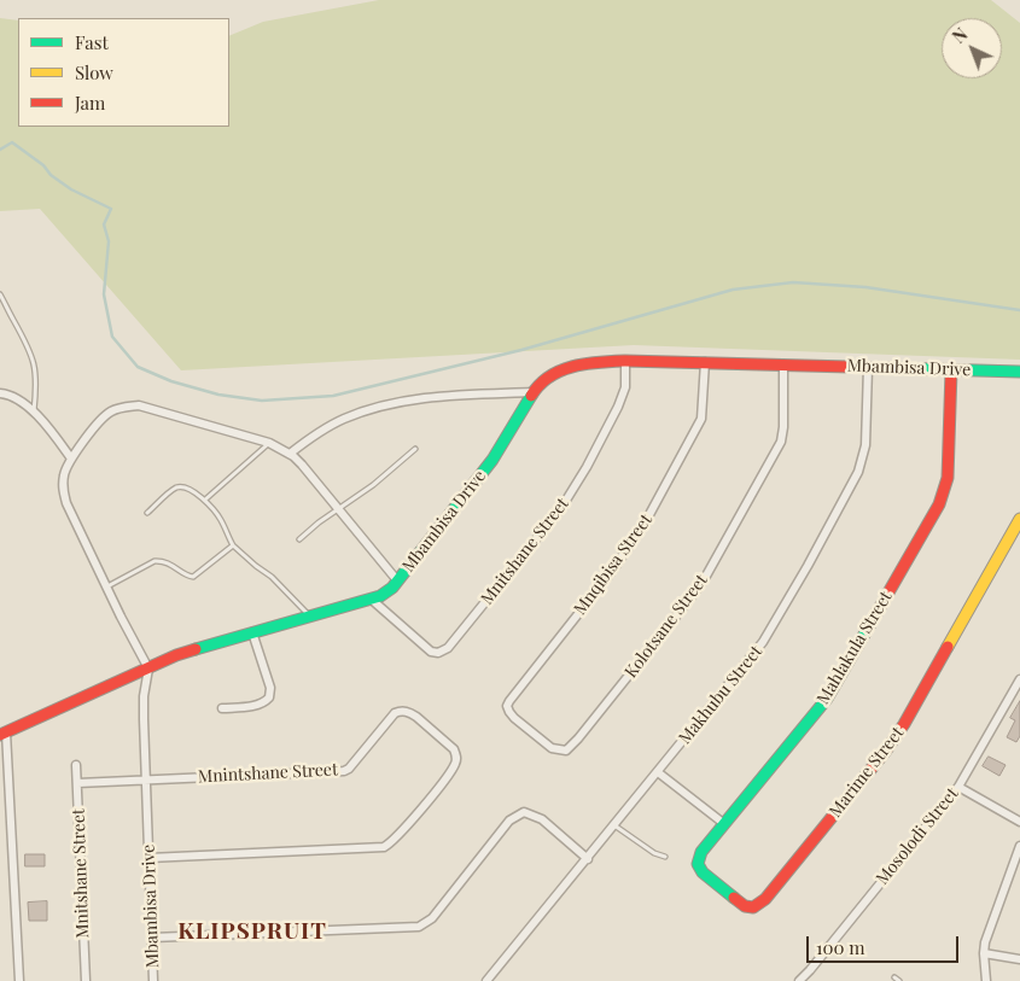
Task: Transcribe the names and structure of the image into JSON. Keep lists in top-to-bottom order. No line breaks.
{"streets":{"street":["Mbambisa Drive","Mnitshane Street","Mnqibisa Street","Kolotsane Street","Mahlakula Street","Makhubu Street","Marime Street","Mnintshane Street","Mosolodi Street"]},"crossings":[["Mbambisa Drive","Mnitshane Street"],["Mbambisa Drive","Mnqibisa Street"],["Mbambisa Drive","Kolotsane Street"],["Mbambisa Drive","Mahlakula Street"],["Mbambisa Drive","Makhubu Street"],["Mbambisa Drive","Mnintshane Street"],["Mnitshane Street","Mnintshane Street"],["Mnqibisa Street","Kolotsane Street"],["Mahlakula Street","Marime Street"]],"districts":["KLIPSPRUIT"],"legend":["Fast","Slow","Jam"],"scale_bar":"100 m","north":"top left"}
